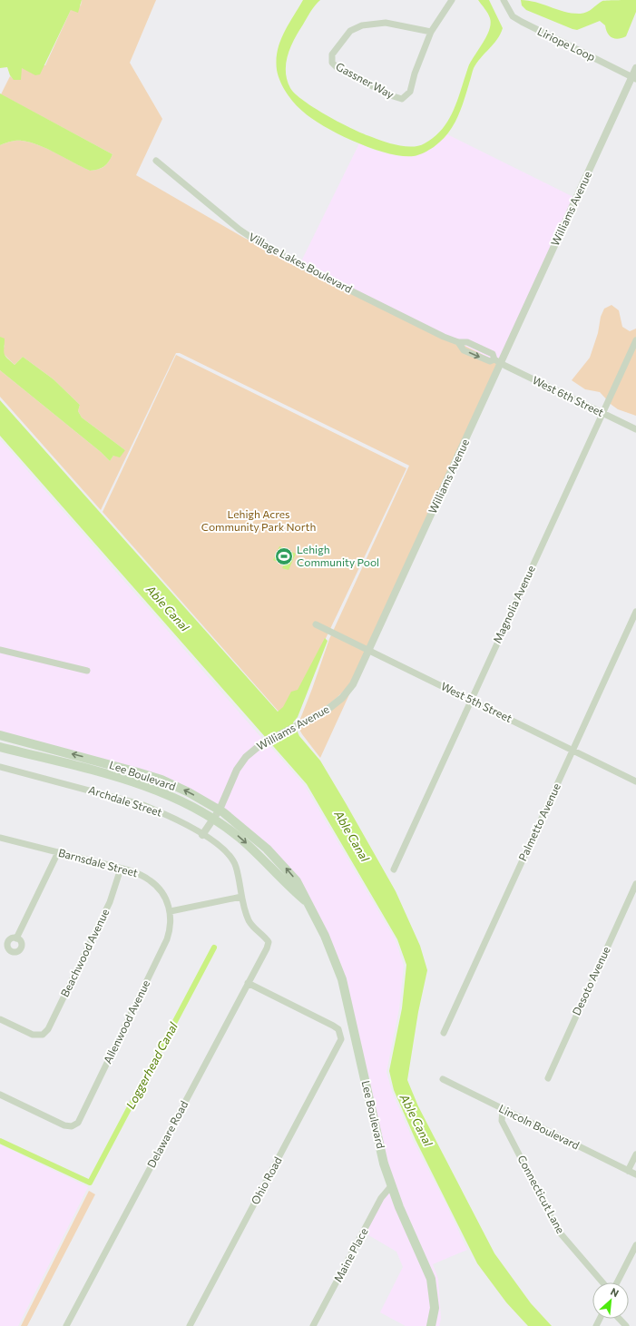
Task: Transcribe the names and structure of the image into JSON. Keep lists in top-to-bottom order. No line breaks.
{"streets":{"main road":["Lee Boulevard"],"street":["Liriope Loop","Gassner Way","Williams Avenue","Village Lakes Boulevard","West 6th Street","Magnolia Avenue","West 5th Street","Archdale Street","Palmetto Avenue","Barnsdale Street","Beachwood Avenue","Desoto Avenue","Allenwood Avenue","Lincoln Boulevard","Delaware Road","Ohio Road","Connecticut Lane","Maine Place"]},"crossings":[["Liriope Loop","Williams Avenue"],["Williams Avenue","Village Lakes Boulevard"],["Williams Avenue","West 6th Street"],["Williams Avenue","West 5th Street"],["Williams Avenue","Lee Boulevard"],["Williams Avenue","Archdale Street"],["Village Lakes Boulevard","West 6th Street"],["West 6th Street","Magnolia Avenue"],["Magnolia Avenue","West 5th Street"],["West 5th Street","Palmetto Avenue"],["Lee Boulevard","Maine Place"],["Archdale Street","Delaware Road"],["Barnsdale Street","Beachwood Avenue"],["Barnsdale Street","Allenwood Avenue"],["Lincoln Boulevard","Connecticut Lane"],["Delaware Road","Ohio Road"]],"water":["Able Canal","Loggerhead Canal"],"parks":["Lehigh Acres Community Park North"],"places":{"sports":["Lehigh Community Pool"]},"north":"top right"}
